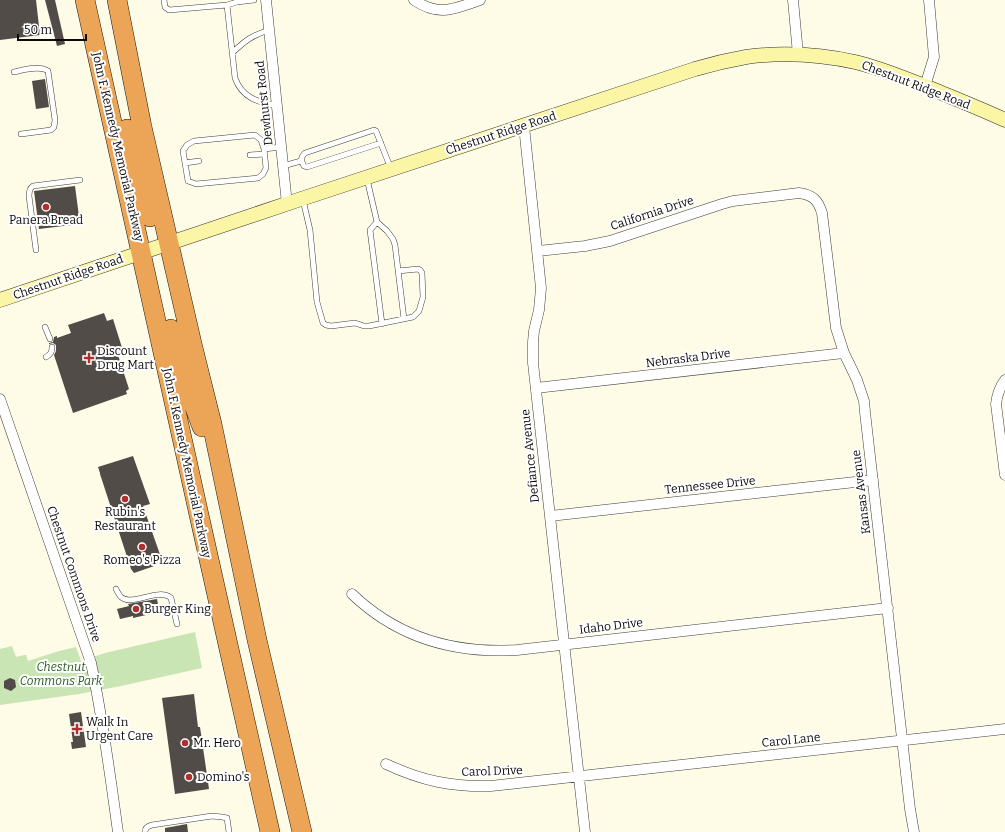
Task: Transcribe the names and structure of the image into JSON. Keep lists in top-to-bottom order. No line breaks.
{"streets":{"highway":["John F. Kennedy Memorial Parkway"],"street":["Chestnut Ridge Road","Dewhurst Road","California Drive","Nebraska Drive","Defiance Avenue","Tennessee Drive","Kansas Avenue","Chestnut Commons Drive","Idaho Drive","Carol Lane","Carol Drive"]},"crossings":[["Chestnut Ridge Road","Dewhurst Road"],["Chestnut Ridge Road","John F. Kennedy Memorial Parkway"],["Chestnut Ridge Road","Defiance Avenue"],["California Drive","Defiance Avenue"],["California Drive","Kansas Avenue"],["Nebraska Drive","Defiance Avenue"],["Nebraska Drive","Kansas Avenue"],["Defiance Avenue","Tennessee Drive"],["Defiance Avenue","Idaho Drive"],["Defiance Avenue","Carol Lane"],["Defiance Avenue","Carol Drive"],["Tennessee Drive","Kansas Avenue"],["Kansas Avenue","Idaho Drive"],["Kansas Avenue","Carol Lane"],["Carol Lane","Carol Drive"]],"parks":["Chestnut Commons Park"],"places":{"other":["Panera Bread","Rubin's Restaurant","Romeo's Pizza","Burger King","Mr. Hero","Domino's"],"health":["Discount Drug Mart","Walk In Urgent Care"]},"scale_bar":"50 m"}
